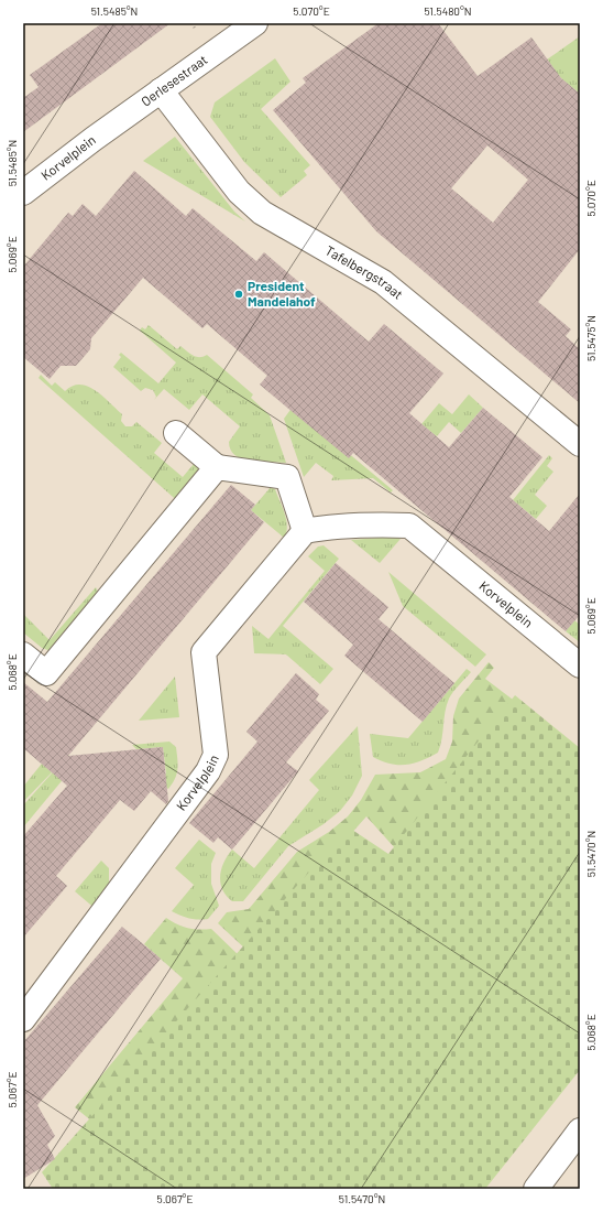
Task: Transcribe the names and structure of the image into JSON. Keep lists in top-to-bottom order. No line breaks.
{"streets":{"street":["Oerlesestraat","Korvelplein","Tafelbergstraat"]},"crossings":[["Oerlesestraat","Korvelplein"],["Oerlesestraat","Tafelbergstraat"]],"places":["President Mandelahof"],"coordinates":["51.5485°N","5.070°E","51.5480°N","5.069°E","51.5475°N","5.068°E","51.5470°N","5.067°E"]}
